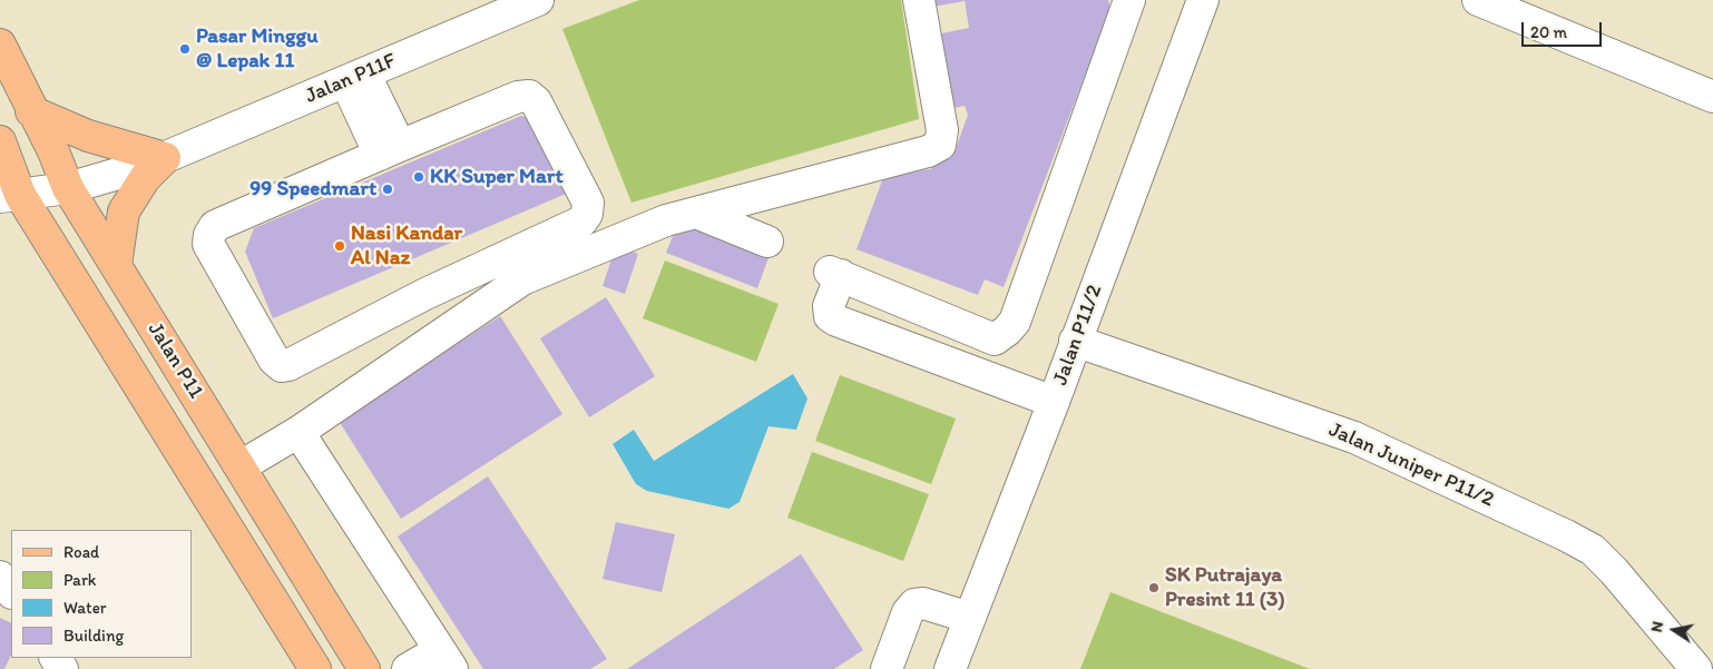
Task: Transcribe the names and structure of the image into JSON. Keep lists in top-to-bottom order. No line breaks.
{"streets":{"main road":["Jalan P11"],"street":["Jalan P11F","Jalan P11/2","Jalan Juniper P11/2"]},"crossings":[["Jalan P11F","Jalan P11"],["Jalan P11/2","Jalan Juniper P11/2"]],"places":["Pasar Minggu @ Lepak 11","KK Super Mart","99 Speedmart","Nasi Kandar Al Naz","SK Putrajaya Presint 11 (3)"],"legend":["Road","Park","Water","Building"],"scale_bar":"20 m","north":"left"}
